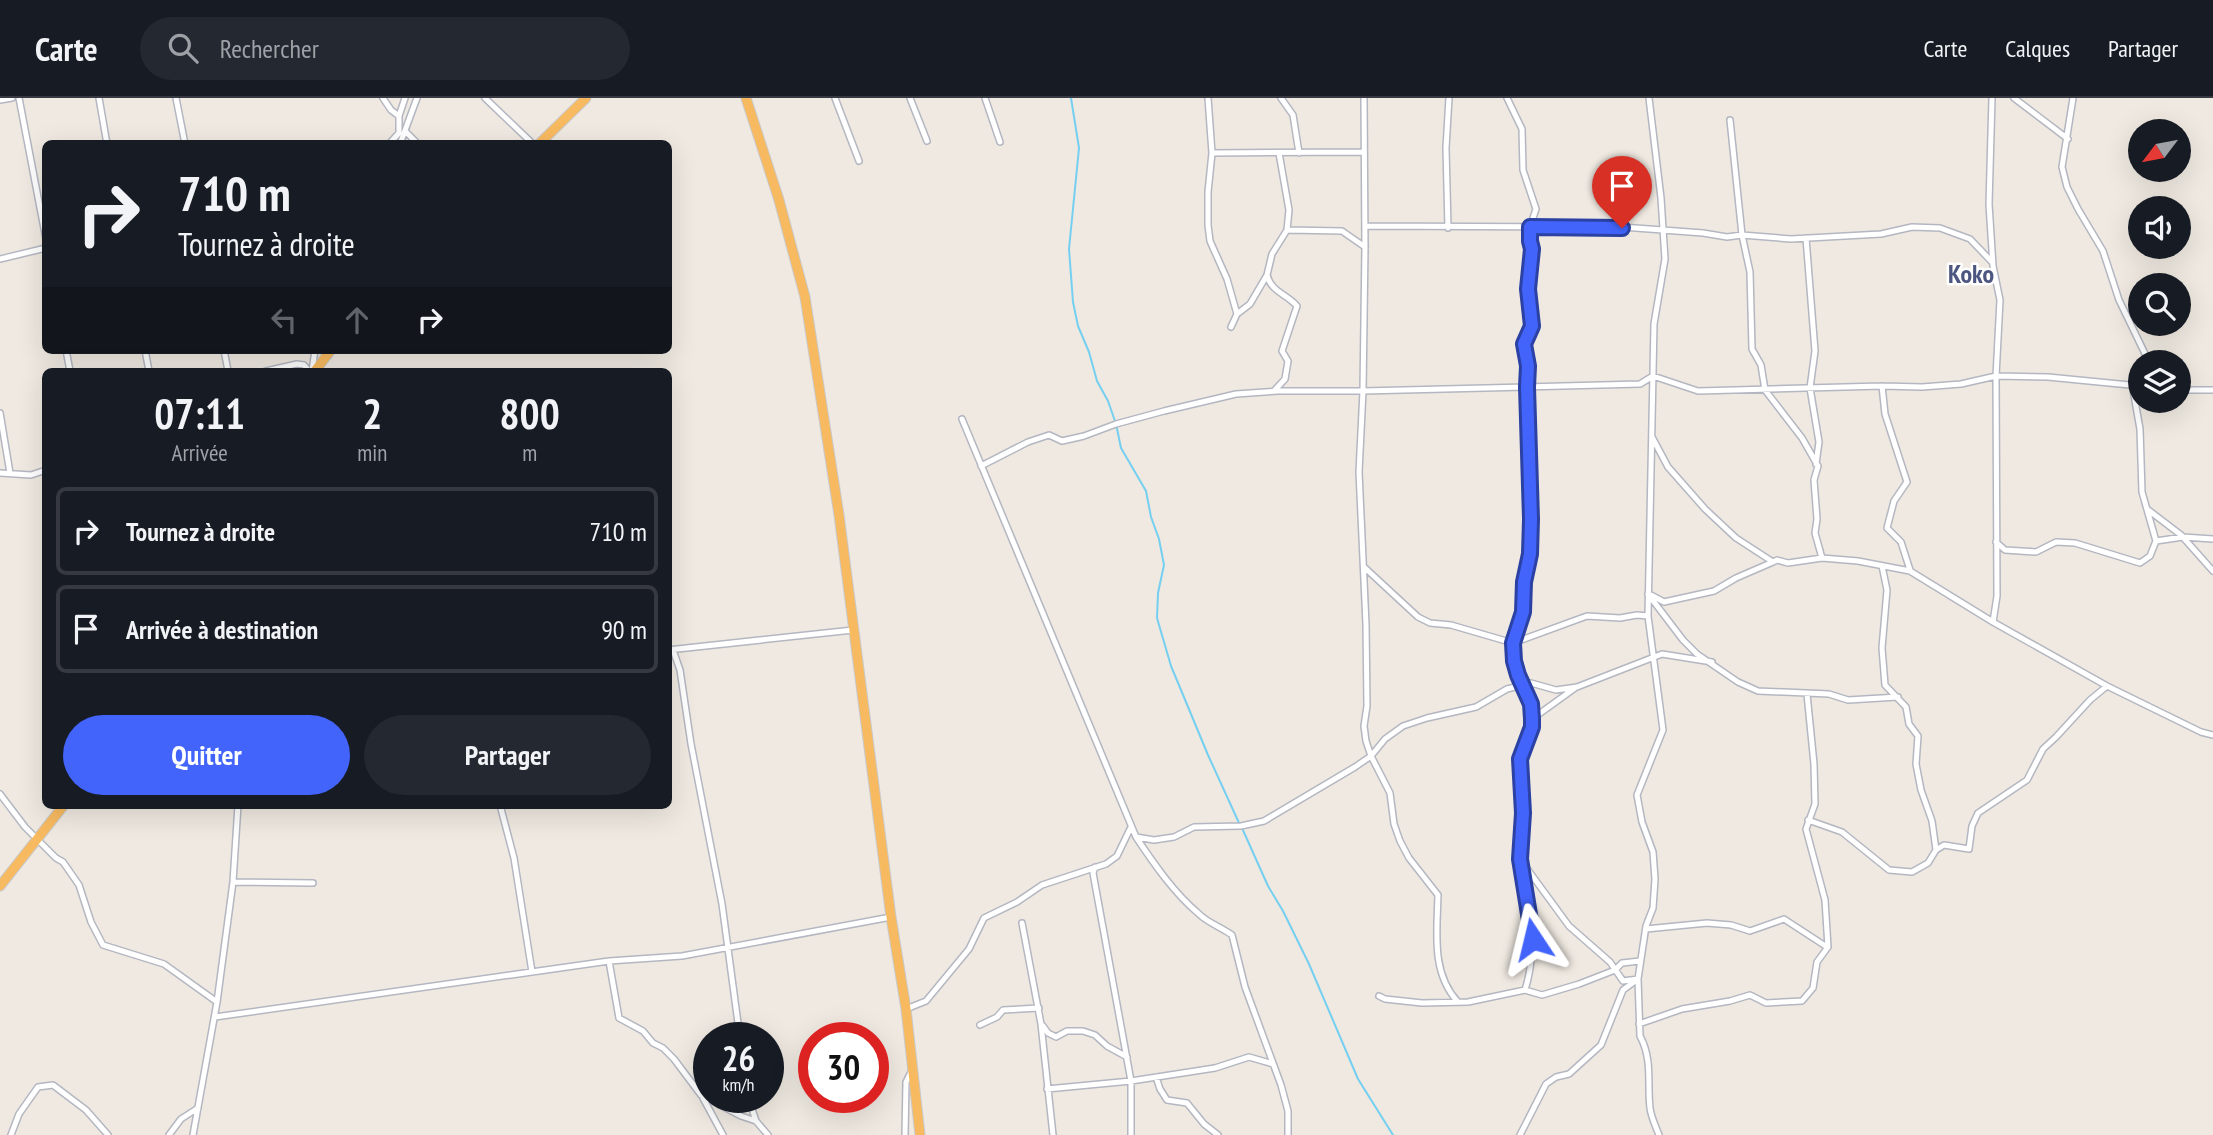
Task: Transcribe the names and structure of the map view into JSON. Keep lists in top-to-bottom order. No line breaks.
{"districts":["Koko"],"north":"bottom left","page":{"header":"Carte","search":"Rechercher","nav":["Carte","Calques","Partager"],"turn":["710 m","Tournez à droite"],"eta":["07:11","Arrivée","2","min","800","m"],"list":[{"name":"Tournez à droite","value":"710 m"},{"name":"Arrivée à destination","value":"90 m"}],"buttons":["Quitter","Partager"],"speed":"26 km/h","limit":"30"}}
